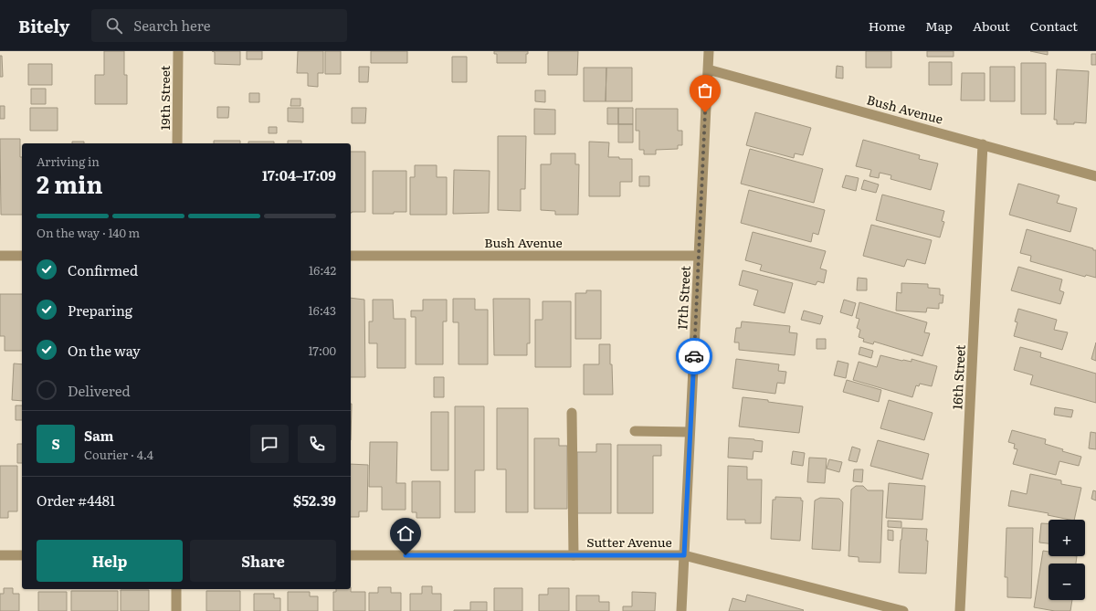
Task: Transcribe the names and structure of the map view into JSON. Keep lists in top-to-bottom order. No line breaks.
{"streets":{"street":["19th Street","Bush Avenue","17th Street","16th Street","Sutter Avenue"]},"crossings":[["Bush Avenue","17th Street"],["Bush Avenue","16th Street"],["17th Street","Sutter Avenue"]],"page":{"header":"Bitely","search":"Search here","nav":["Home","Map","About","Contact"],"heading":["2 min","Arriving in","17:04–17:09"],"panel":["Sam","Courier · 4.4","Order #4481","$52.39"],"bar":"On the way · 140 m","list":[["Confirmed","16:42"],["Preparing","16:43"],["On the way","17:00"],"Delivered"],"round":"S","map_buttons":["+","−"],"buttons":["Help","Share"]}}
